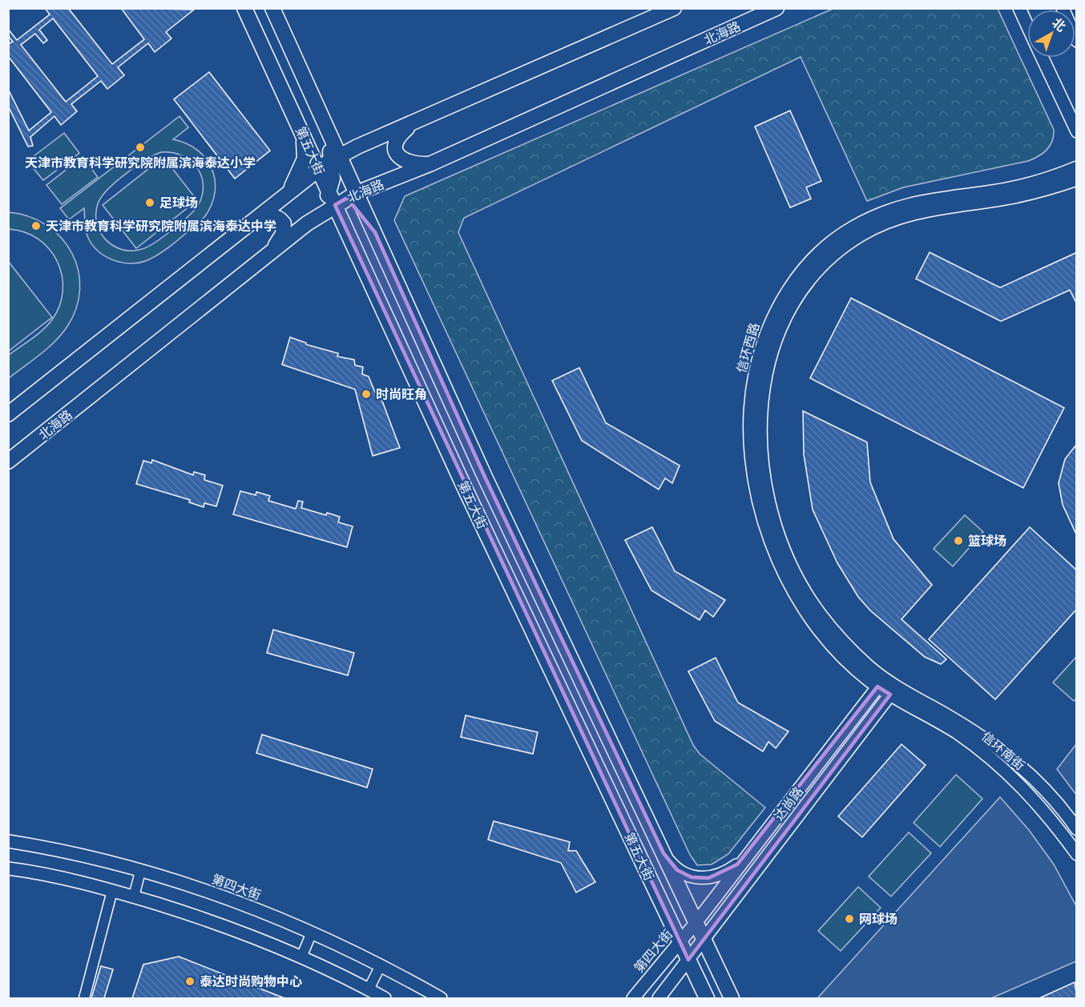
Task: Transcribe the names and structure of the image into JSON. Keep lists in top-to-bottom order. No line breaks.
{"streets":{"main road":["北海路","第五大街"],"street":["信环西路","信环南街","达尚路","第四大街"]},"crossings":[["北海路","第五大街"],["第五大街","达尚路"],["第五大街","第四大街"],["信环西路","信环南街"],["信环西路","达尚路"],["信环南街","达尚路"],["达尚路","第四大街"]],"places":["天津市教育科学研究院附属滨海泰达小学","足球场","天津市教育科学研究院附属滨海泰达中学","时尚旺角","篮球场","网球场","泰达时尚购物中心"],"north":"top right"}
